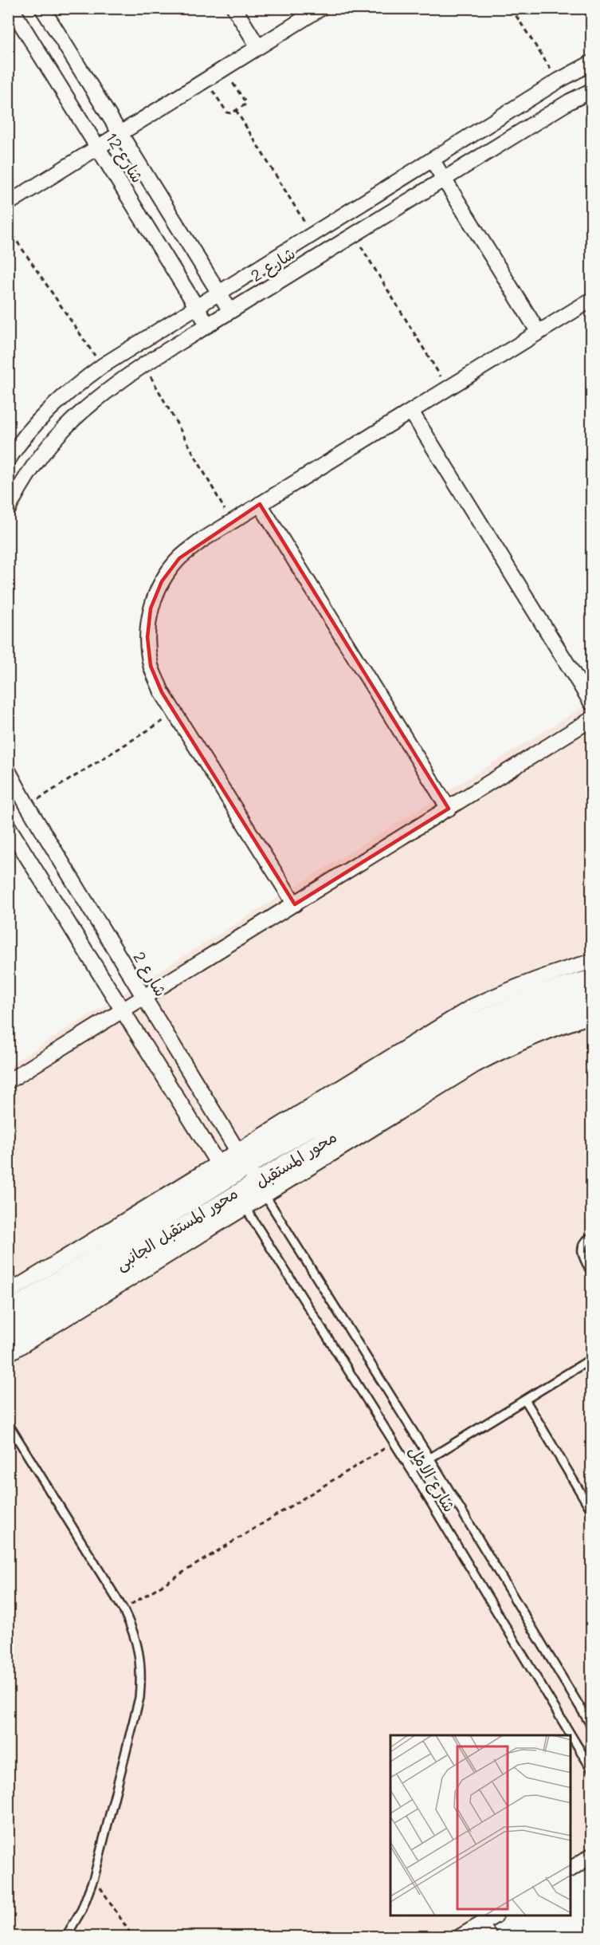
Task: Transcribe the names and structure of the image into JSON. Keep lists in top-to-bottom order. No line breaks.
{"streets":{"street":["شارع 12","شارع 2","محور المستقبل","محور المستقبل الجانبى"],"lane":["شارع الامل"]},"crossings":[["شارع 12","شارع 2"],["شارع 2","محور المستقبل"],["شارع 2","شارع الامل"],["محور المستقبل","محور المستقبل الجانبى"],["محور المستقبل","شارع الامل"],["محور المستقبل الجانبى","شارع الامل"]]}
